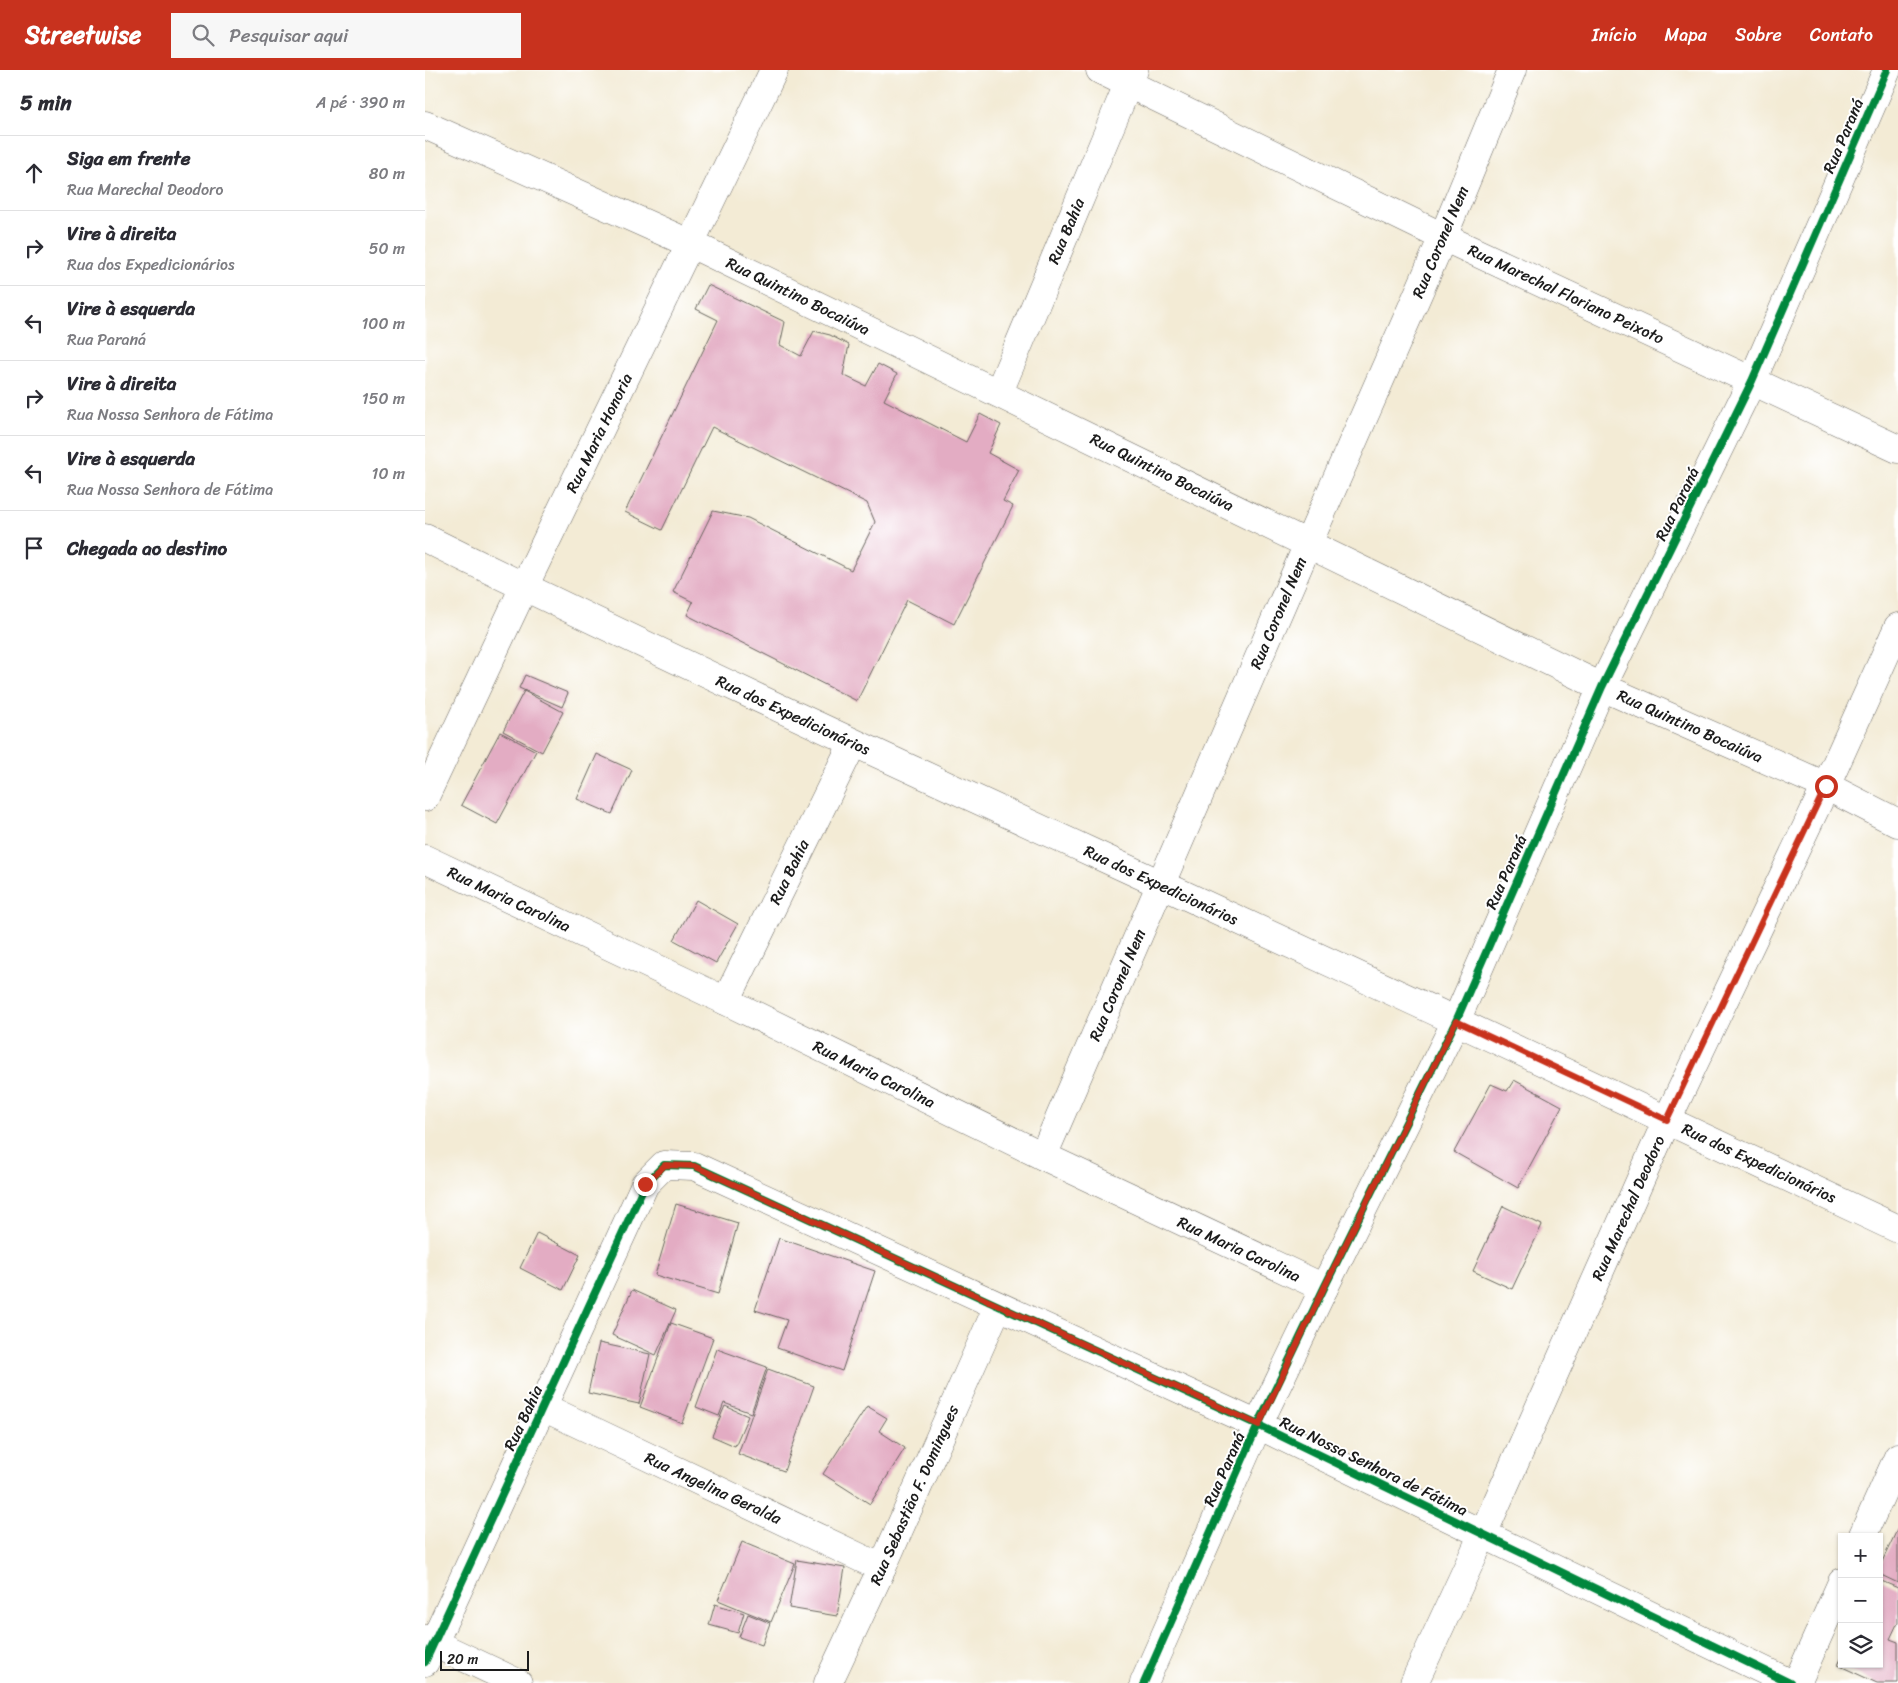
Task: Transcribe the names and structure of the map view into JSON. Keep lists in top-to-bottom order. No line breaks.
{"streets":{"street":["Rua Paraná","Rua Bahia","Rua Coronel Nem","Rua Marechal Floriano Peixoto","Rua Quintino Bocaiúva","Rua Maria Honoria","Rua dos Expedicionários","Rua Maria Carolina","Rua Marechal Deodoro","Rua Nossa Senhora de Fátima","Rua Angelina Geralda","Rua Sebastião F. Domingues"]},"crossings":[["Rua Paraná","Rua Marechal Floriano Peixoto"],["Rua Paraná","Rua Quintino Bocaiúva"],["Rua Paraná","Rua dos Expedicionários"],["Rua Paraná","Rua Maria Carolina"],["Rua Paraná","Rua Nossa Senhora de Fátima"],["Rua Bahia","Rua Marechal Floriano Peixoto"],["Rua Bahia","Rua Quintino Bocaiúva"],["Rua Bahia","Rua dos Expedicionários"],["Rua Bahia","Rua Maria Carolina"],["Rua Bahia","Rua Nossa Senhora de Fátima"],["Rua Bahia","Rua Angelina Geralda"],["Rua Coronel Nem","Rua Marechal Floriano Peixoto"],["Rua Coronel Nem","Rua Quintino Bocaiúva"],["Rua Coronel Nem","Rua dos Expedicionários"],["Rua Coronel Nem","Rua Maria Carolina"],["Rua Quintino Bocaiúva","Rua Maria Honoria"],["Rua Quintino Bocaiúva","Rua Marechal Deodoro"],["Rua Maria Honoria","Rua dos Expedicionários"],["Rua dos Expedicionários","Rua Marechal Deodoro"],["Rua Marechal Deodoro","Rua Nossa Senhora de Fátima"],["Rua Nossa Senhora de Fátima","Rua Sebastião F. Domingues"],["Rua Angelina Geralda","Rua Sebastião F. Domingues"]],"scale_bar":"20 m","page":{"header":"Streetwise","search":"Pesquisar aqui","nav":["Início","Mapa","Sobre","Contato"],"heading":["5 min","A pé · 390 m"],"list":[["Siga em frente","Rua Marechal Deodoro","80 m"],["Vire à direita","Rua dos Expedicionários","50 m"],["Vire à esquerda","Rua Paraná","100 m"],["Vire à direita","Rua Nossa Senhora de Fátima","150 m"],["Vire à esquerda","Rua Nossa Senhora de Fátima","10 m"],"Chegada ao destino"],"map_buttons":["+","−"],"scale":"20 m"}}
